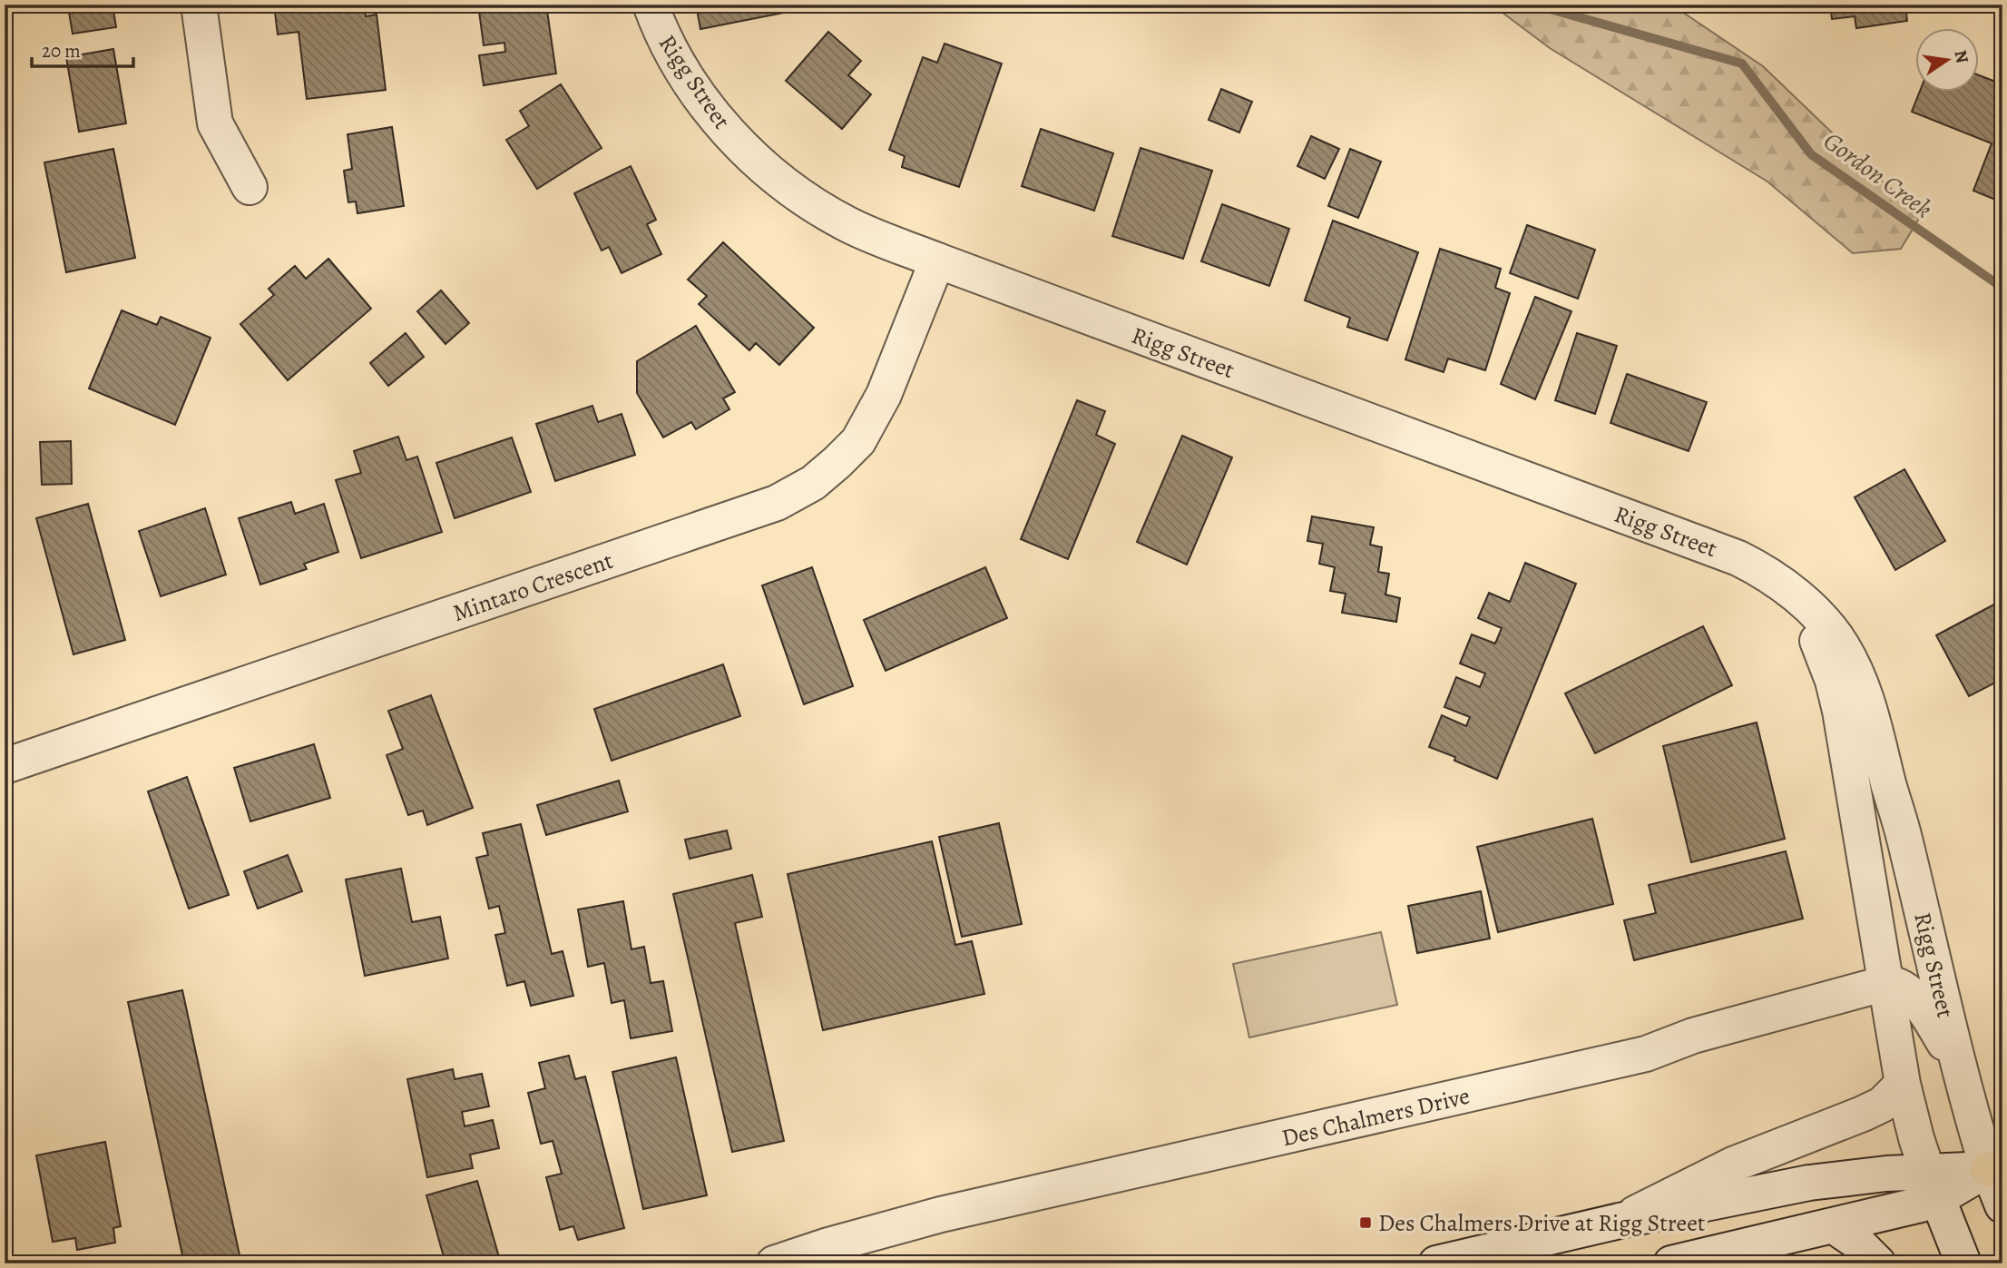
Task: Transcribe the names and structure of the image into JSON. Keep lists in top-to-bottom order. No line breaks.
{"streets":{"street":["Rigg Street","Mintaro Crescent","Des Chalmers Drive"]},"crossings":[["Rigg Street","Mintaro Crescent"],["Rigg Street","Des Chalmers Drive"]],"water":["Gordon Creek"],"places":{"transit":["Des Chalmers Drive at Rigg Street"]},"scale_bar":"20 m","north":"right"}
